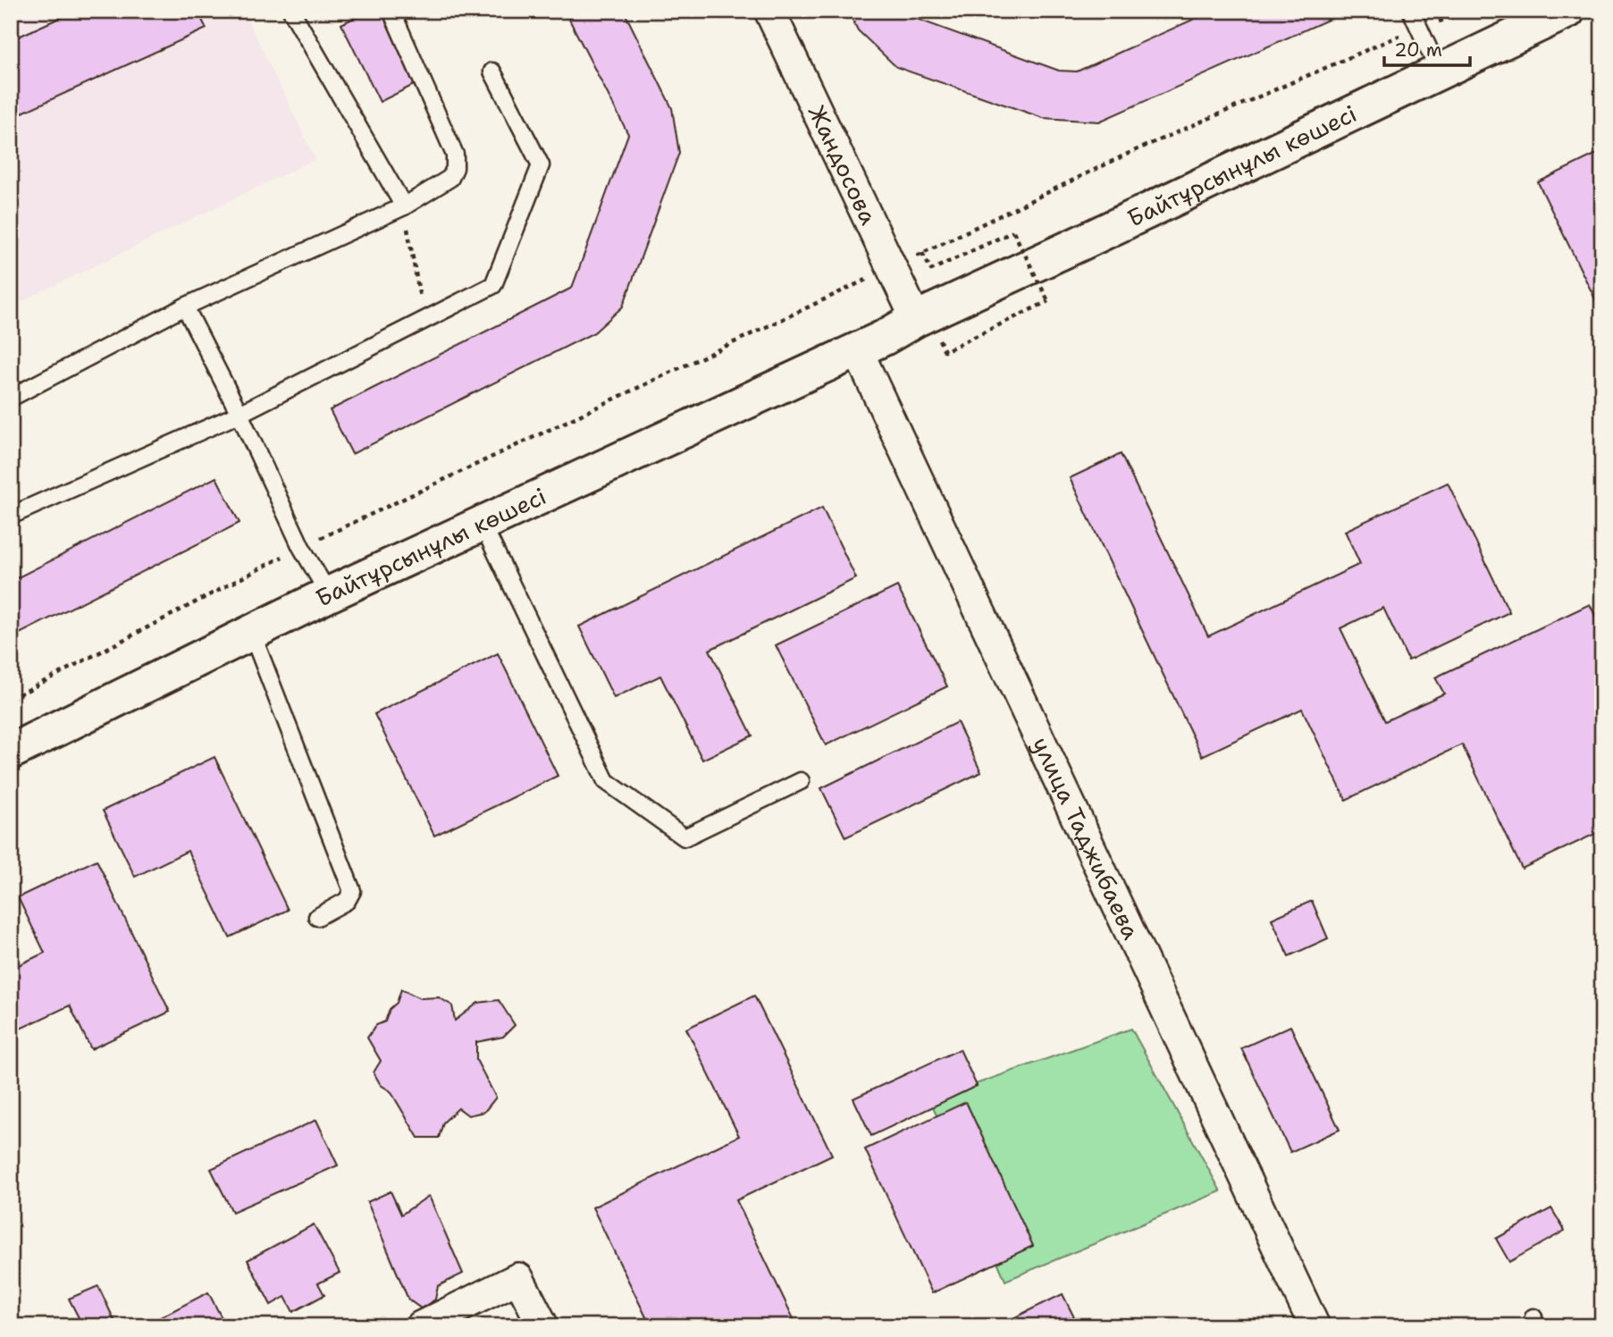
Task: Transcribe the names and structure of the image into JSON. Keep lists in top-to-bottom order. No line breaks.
{"streets":{"main road":["Байтұрсынұлы көшесі"],"street":["Жандосова","улица Таджибаева"]},"crossings":[["Жандосова","Байтұрсынұлы көшесі"],["Байтұрсынұлы көшесі","улица Таджибаева"]],"scale_bar":"20 m"}
